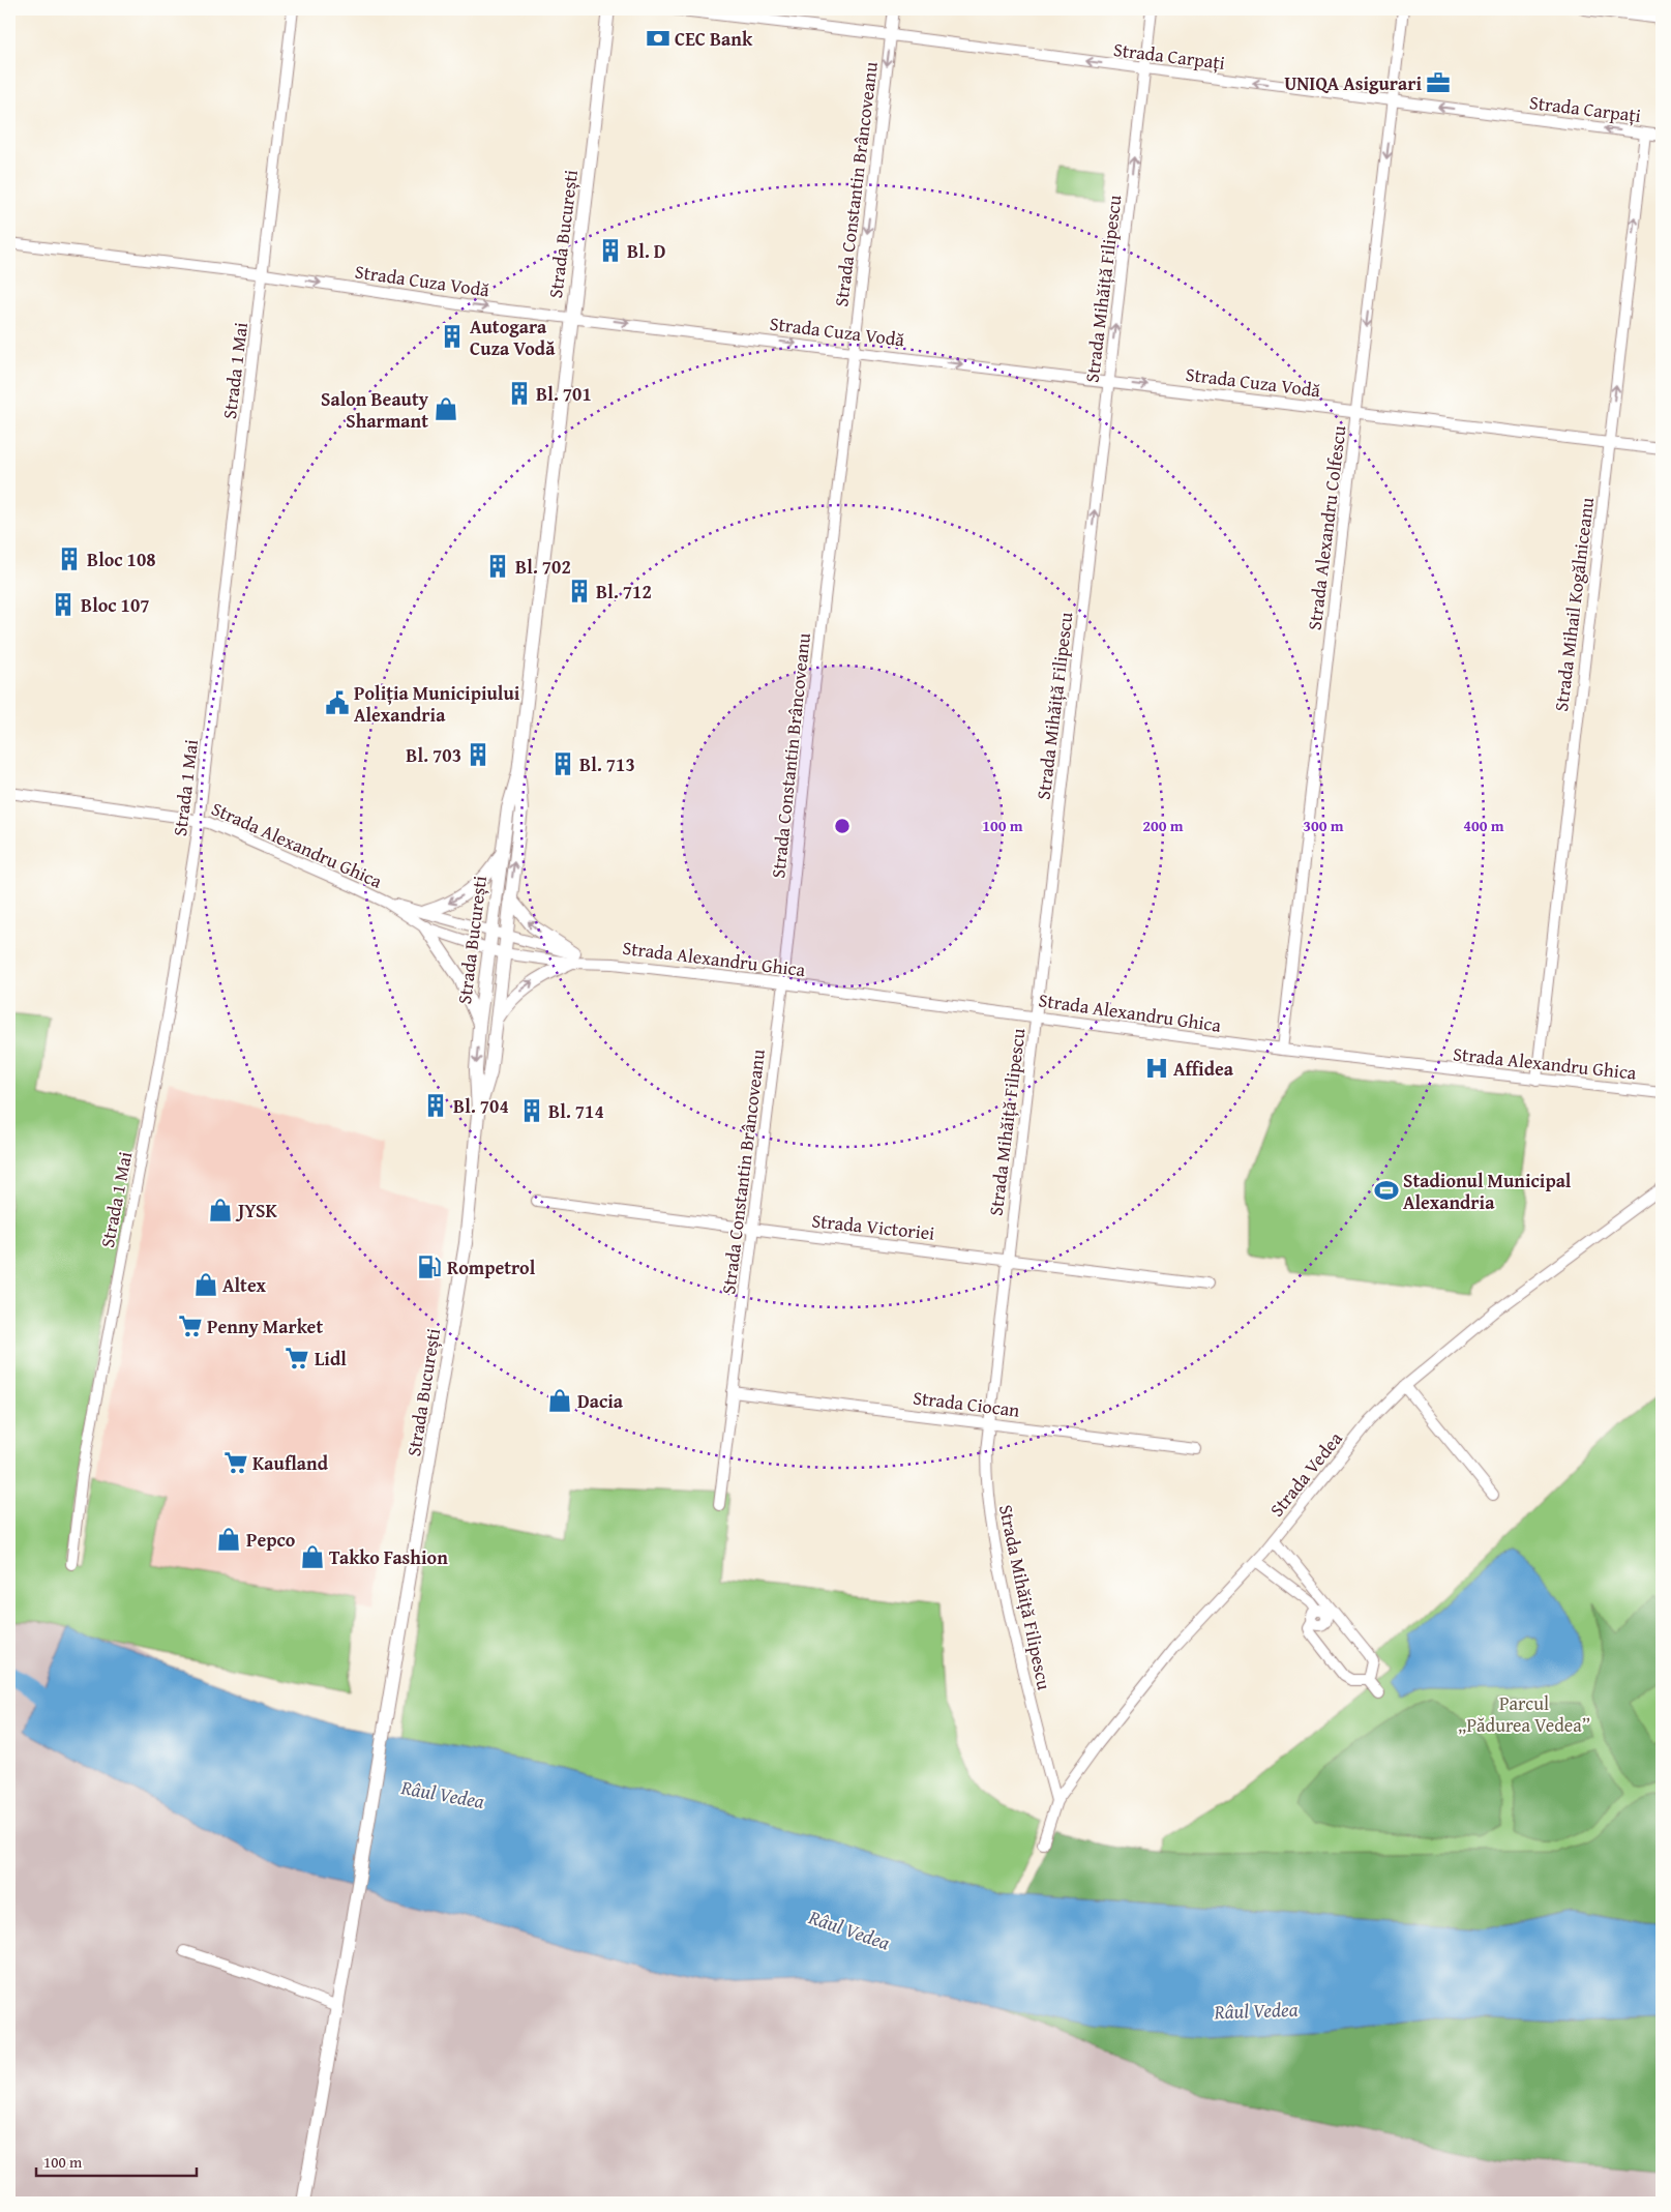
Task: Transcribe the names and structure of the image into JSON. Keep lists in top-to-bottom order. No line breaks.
{"streets":{"main road":["Strada București"],"street":["Strada Carpați","Strada Constantin Brâncoveanu","Strada Cuza Vodă","Strada Mihăiță Filipescu","Strada 1 Mai","Strada Alexandru Colfescu","Strada Mihail Kogălniceanu","Strada Alexandru Ghica","Strada Victoriei","Strada Ciocan","Strada Vedea"]},"crossings":[["Strada Carpați","Strada Constantin Brâncoveanu"],["Strada Carpați","Strada Mihăiță Filipescu"],["Strada Carpați","Strada Alexandru Colfescu"],["Strada Carpați","Strada Mihail Kogălniceanu"],["Strada Constantin Brâncoveanu","Strada Cuza Vodă"],["Strada Constantin Brâncoveanu","Strada Alexandru Ghica"],["Strada Constantin Brâncoveanu","Strada Victoriei"],["Strada Constantin Brâncoveanu","Strada Ciocan"],["Strada București","Strada Cuza Vodă"],["Strada București","Strada Alexandru Ghica"],["Strada Cuza Vodă","Strada Mihăiță Filipescu"],["Strada Cuza Vodă","Strada 1 Mai"],["Strada Cuza Vodă","Strada Alexandru Colfescu"],["Strada Cuza Vodă","Strada Mihail Kogălniceanu"],["Strada Mihăiță Filipescu","Strada Alexandru Ghica"],["Strada Mihăiță Filipescu","Strada Victoriei"],["Strada Mihăiță Filipescu","Strada Ciocan"],["Strada Mihăiță Filipescu","Strada Vedea"],["Strada 1 Mai","Strada Alexandru Ghica"],["Strada Alexandru Colfescu","Strada Alexandru Ghica"],["Strada Mihail Kogălniceanu","Strada Alexandru Ghica"]],"one_way":["Strada Carpați","Strada Cuza Vodă","Strada Mihăiță Filipescu"],"water":["Râul Vedea"],"parks":["Parcul „Pădurea Vedea”"],"places":{"bank":["CEC Bank"],"office":["UNIQA Asigurari"],"building":["Bl. D","Autogara Cuza Vodă","Bl. 701","Bloc 108","Bl. 702","Bl. 712","Bloc 107","Bl. 703","Bl. 713","Bl. 704","Bl. 714"],"shop":["Salon Beauty Sharmant","JYSK","Altex","Dacia","Pepco","Takko Fashion"],"public building":["Poliția Municipiului Alexandria"],"hospital":["Affidea"],"sports":["Stadionul Municipal Alexandria"],"fuel station":["Rompetrol"],"supermarket":["Penny Market","Lidl","Kaufland"]},"scale_bar":"100 m","rings":["100 m","200 m","300 m","400 m"]}
